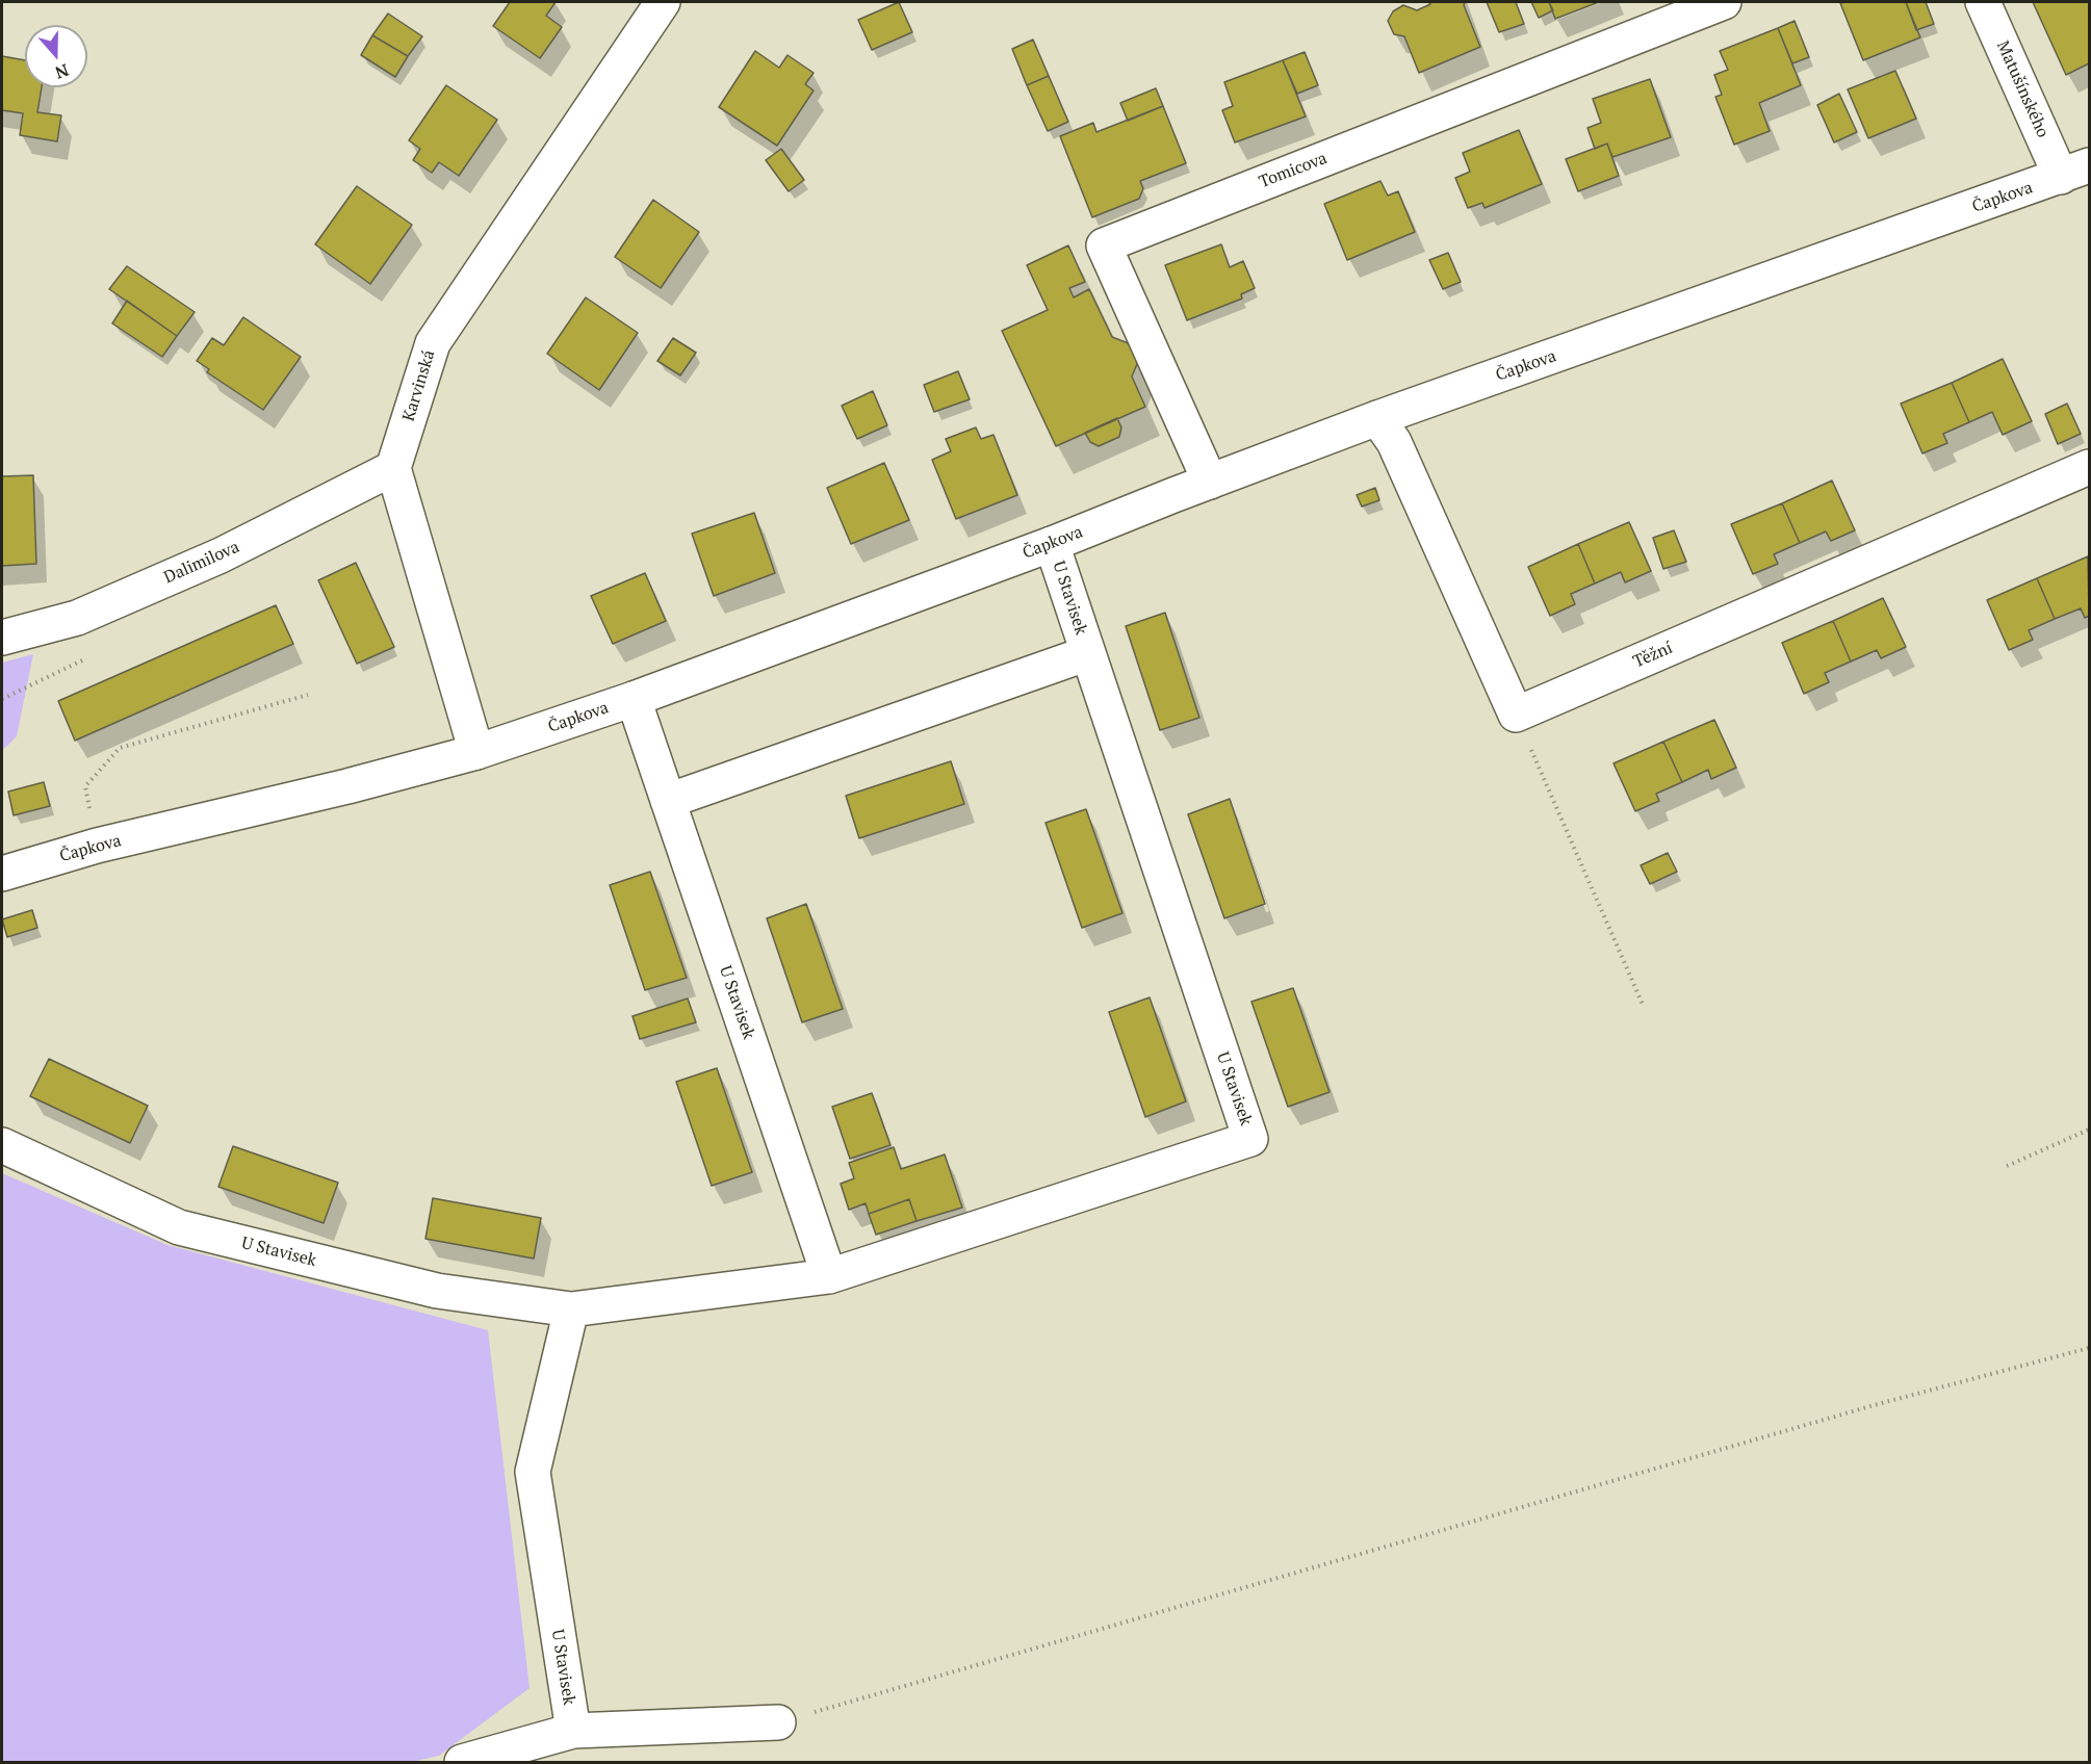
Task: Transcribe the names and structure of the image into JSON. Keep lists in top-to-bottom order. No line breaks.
{"streets":{"street":["Matušínského","Tomicova","Čapkova","Karvinská","Dalimilova","U Stavisek","Těžní"]},"crossings":[["Matušínského","Čapkova"],["Tomicova","Čapkova"],["Čapkova","U Stavisek"],["Karvinská","Dalimilova"]],"north":"bottom"}
